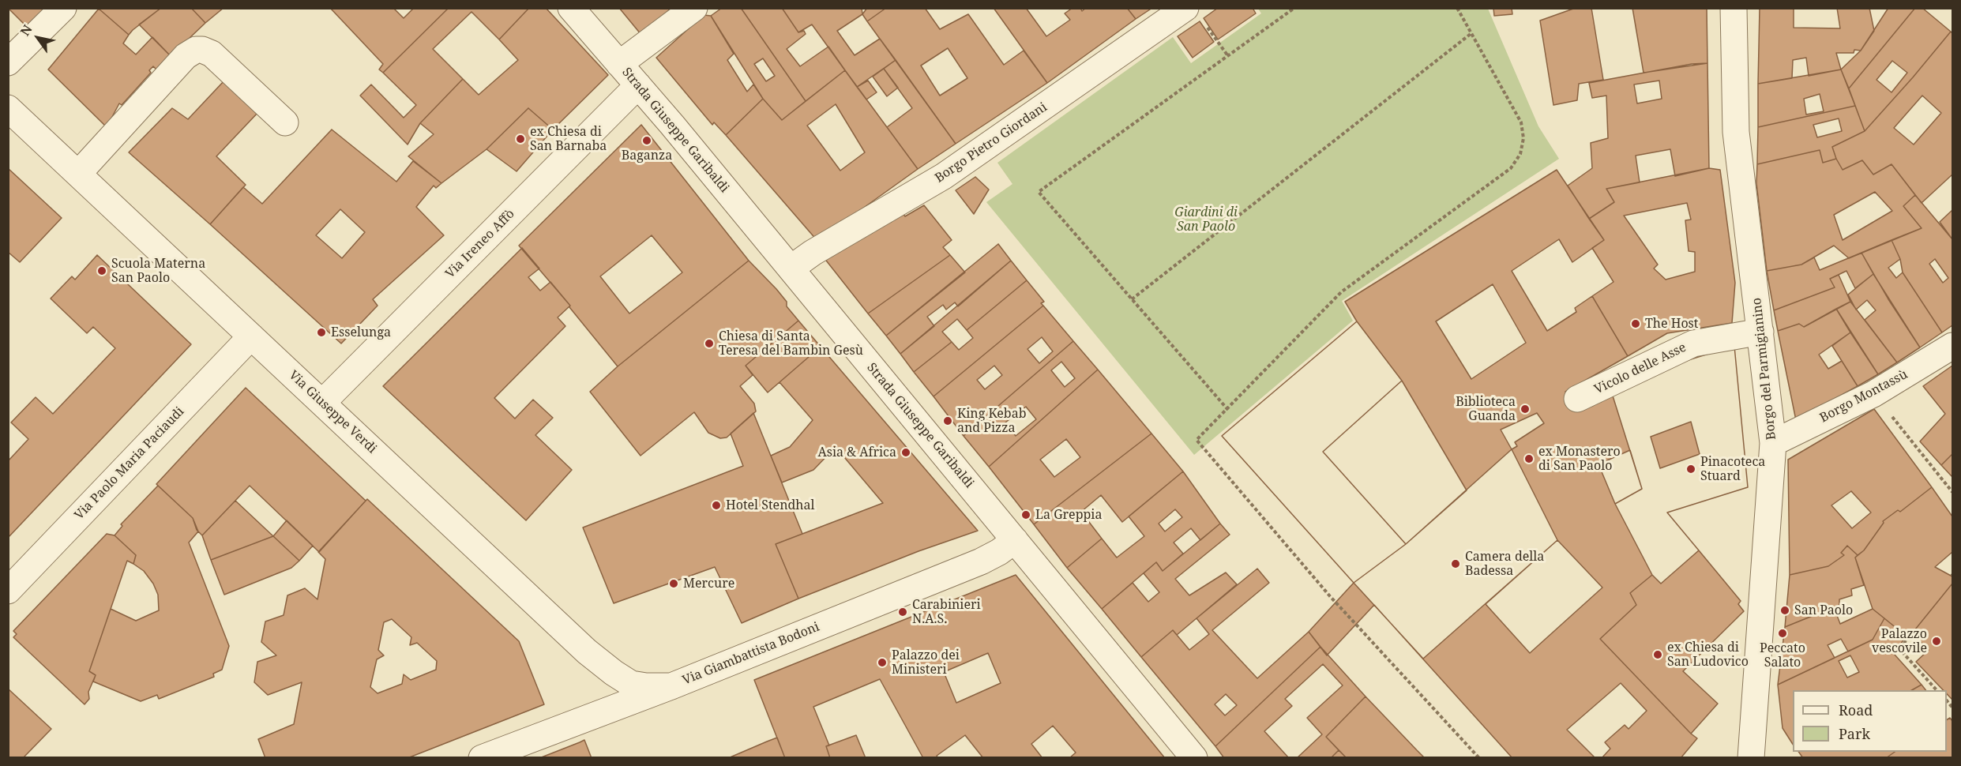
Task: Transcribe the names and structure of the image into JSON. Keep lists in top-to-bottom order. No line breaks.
{"streets":{"street":["Strada Giuseppe Garibaldi","Borgo Pietro Giordani","Via Ireneo Affò","Vicolo delle Asse","Borgo del Parmigianino","Borgo Montassù","Via Giuseppe Verdi","Via Paolo Maria Paciaudi","Via Giambattista Bodoni"]},"crossings":[["Strada Giuseppe Garibaldi","Borgo Pietro Giordani"],["Strada Giuseppe Garibaldi","Via Ireneo Affò"],["Strada Giuseppe Garibaldi","Via Giambattista Bodoni"],["Via Ireneo Affò","Via Giuseppe Verdi"],["Vicolo delle Asse","Borgo del Parmigianino"],["Borgo del Parmigianino","Borgo Montassù"],["Via Giuseppe Verdi","Via Paolo Maria Paciaudi"],["Via Giuseppe Verdi","Via Giambattista Bodoni"]],"parks":["Giardini di San Paolo"],"places":["ex Chiesa di San Barnaba","Baganza","Scuola Materna San Paolo","The Host","Esselunga","Chiesa di Santa Teresa del Bambin Gesù","Biblioteca Guanda","King Kebab and Pizza","Asia & Africa","ex Monastero di San Paolo","Pinacoteca Stuard","Hotel Stendhal","La Greppia","Camera della Badessa","Mercure","San Paolo","Carabinieri N.A.S.","Peccato Salato","Palazzo vescovile","ex Chiesa di San Ludovico","Palazzo dei Ministeri"],"legend":["Road","Park"],"north":"top left"}
